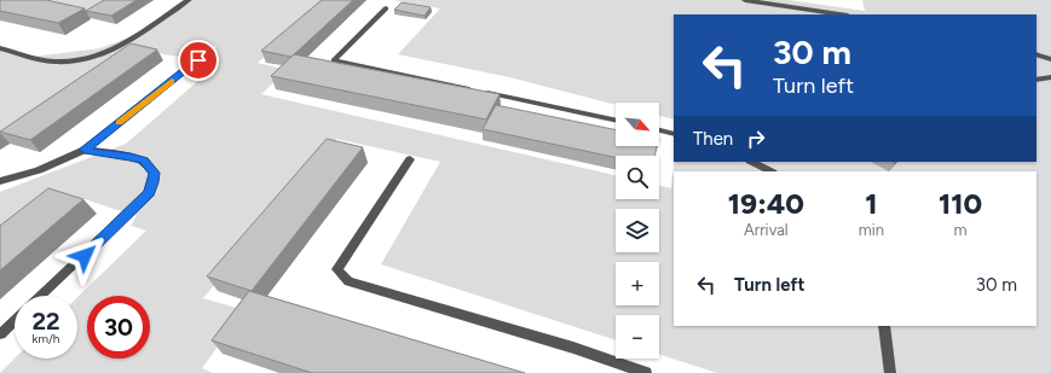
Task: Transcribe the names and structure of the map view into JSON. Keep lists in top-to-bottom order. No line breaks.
{"north":"bottom right","page":{"turn":["30 m","Turn left"],"map_buttons":["+","−"],"then":"Then","eta":["19:40","Arrival","1","min","110","m"],"list":[{"name":"Turn left","value":"30 m"}],"speed":"22 km/h","limit":"30"}}
